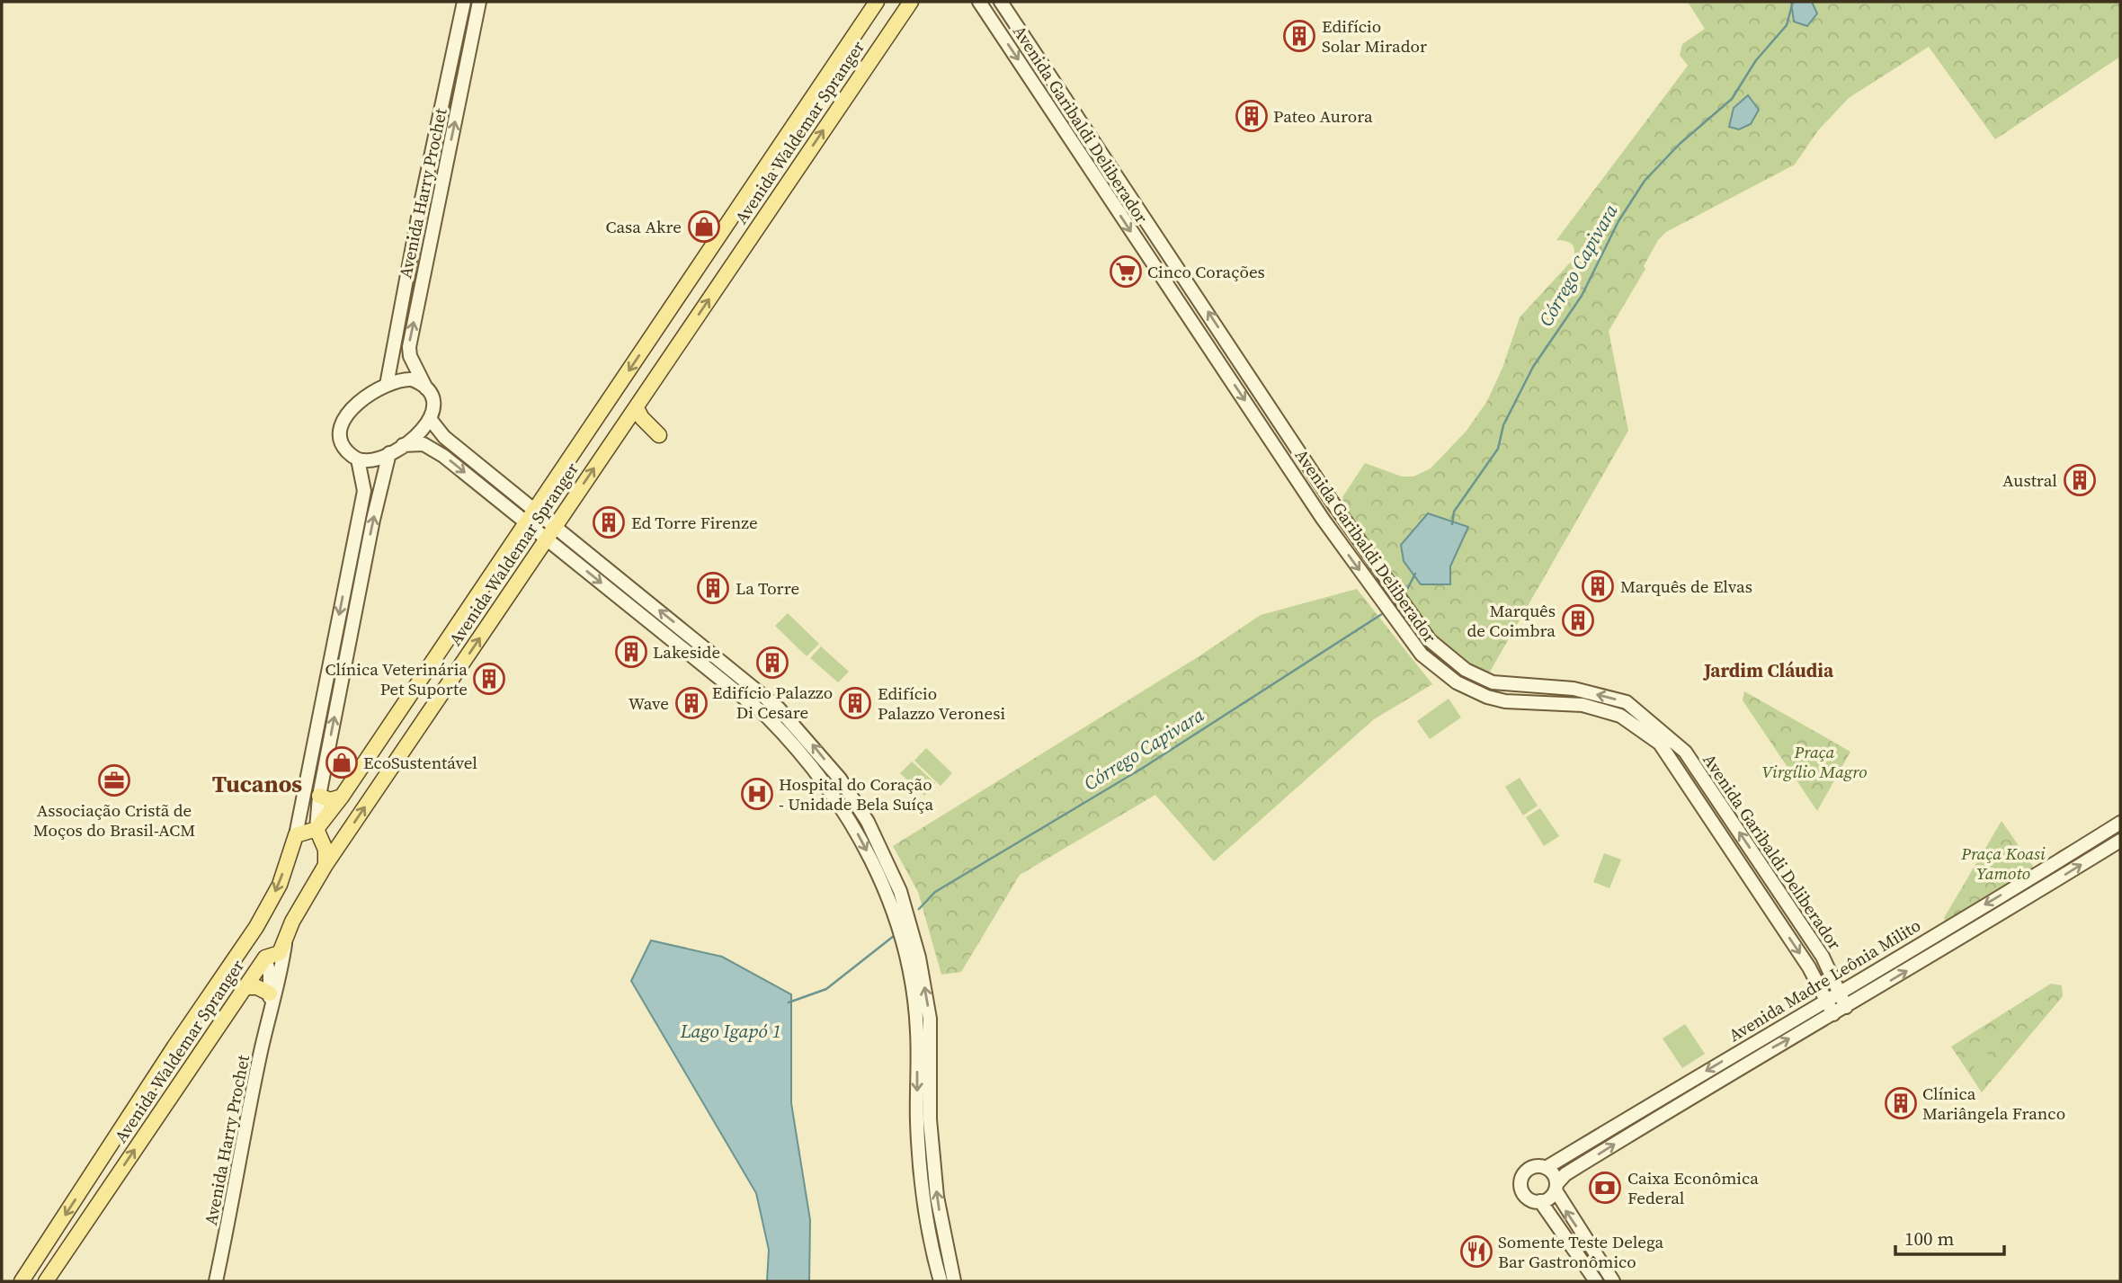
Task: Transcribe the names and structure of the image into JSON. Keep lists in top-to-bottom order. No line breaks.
{"streets":{"main road":["Avenida Waldemar Spranger"],"street":["Avenida Garibaldi Deliberador","Avenida Harry Prochet","Avenida Madre Leônia Milito"]},"crossings":[["Avenida Garibaldi Deliberador","Avenida Madre Leônia Milito"],["Avenida Waldemar Spranger","Avenida Harry Prochet"]],"districts":["Jardim Cláudia","Tucanos"],"water":["Córrego Capivara","Lago Igapó 1"],"parks":["Praça Virgílio Magro","Praça Koasi Yamoto"],"places":{"building":["Edifício Solar Mirador","Pateo Aurora","Austral","Ed Torre Firenze","Marquês de Elvas","La Torre","Marquês de Coimbra","Lakeside","Edifício Palazzo Di Cesare","Clínica Veterinária Pet Suporte","Wave","Edifício Palazzo Veronesi","Clínica Mariângela Franco"],"shop":["Casa Akre","EcoSustentável"],"supermarket":["Cinco Corações"],"office":["Associação Cristã de Moços do Brasil-ACM"],"hospital":["Hospital do Coração - Unidade Bela Suíça"],"bank":["Caixa Econômica Federal"],"restaurant":["Somente Teste Delega Bar Gastronômico"]},"scale_bar":"100 m"}
